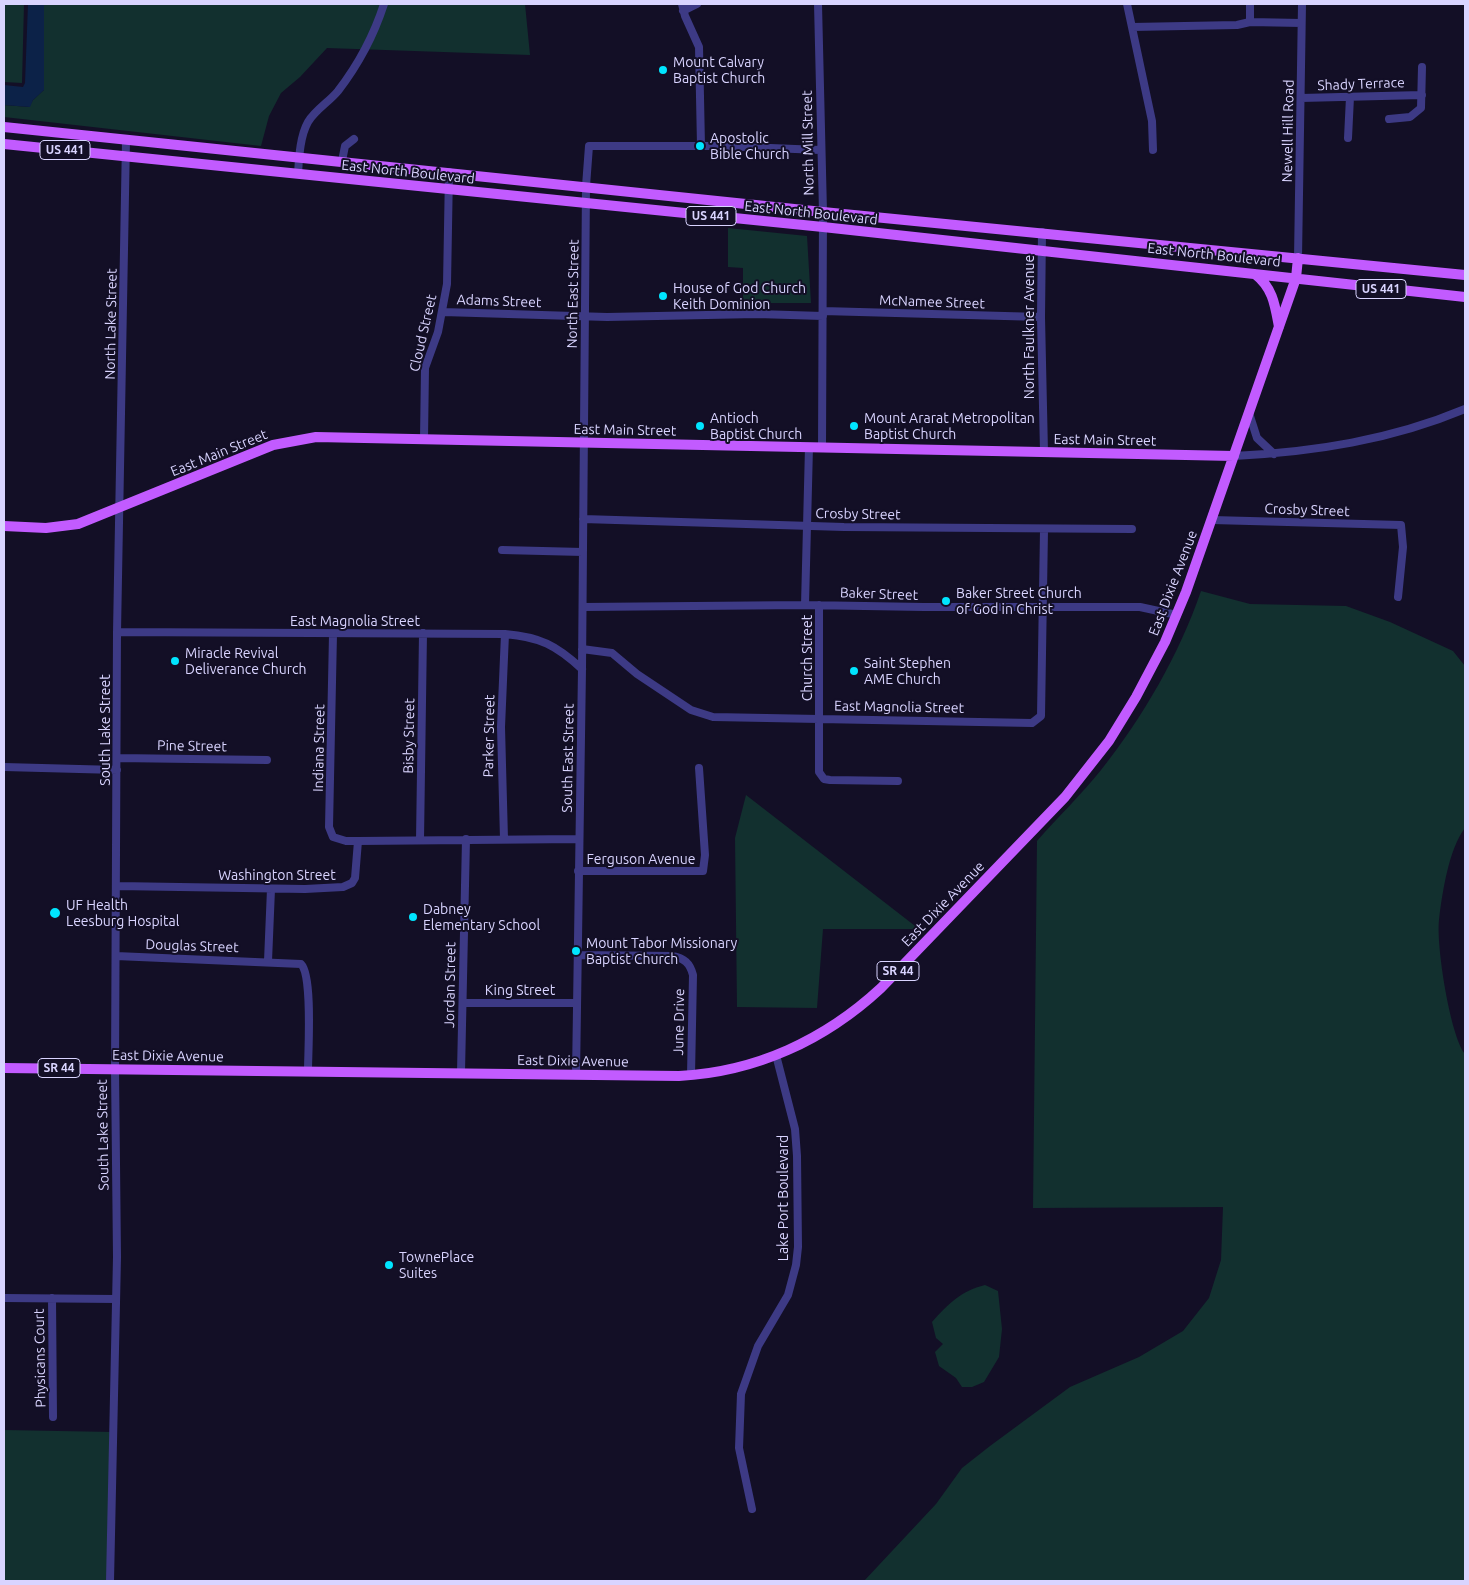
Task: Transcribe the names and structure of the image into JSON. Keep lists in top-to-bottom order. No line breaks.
{"streets":{"main road":["US 441","East North Boulevard","East Main Street","East Dixie Avenue","SR 44"],"street":["Shady Terrace","Newell Hill Road","North Mill Street","North East Street","Adams Street","McNamee Street","North Lake Street","North Faulkner Avenue","Cloud Street","Crosby Street","Baker Street","East Magnolia Street","Church Street","South Lake Street","Bisby Street","Parker Street","Pine Street","Indiana Street","South East Street","Ferguson Avenue","Washington Street","Douglas Street","Jordan Street","King Street","June Drive","Lake Port Boulevard","Physicans Court"]},"crossings":[["Shady Terrace","Newell Hill Road"],["Newell Hill Road","East North Boulevard"],["Newell Hill Road","SR 44"],["North Mill Street","East North Boulevard"],["North Mill Street","McNamee Street"],["North Mill Street","East Main Street"],["East North Boulevard","North East Street"],["East North Boulevard","North Lake Street"],["East North Boulevard","North Faulkner Avenue"],["East North Boulevard","Cloud Street"],["East North Boulevard","East Dixie Avenue"],["East North Boulevard","SR 44"],["North East Street","Adams Street"],["North East Street","McNamee Street"],["North East Street","East Main Street"],["North East Street","South East Street"],["Adams Street","McNamee Street"],["Adams Street","Cloud Street"],["McNamee Street","North Faulkner Avenue"],["North Lake Street","East Main Street"],["North Lake Street","South Lake Street"],["North Faulkner Avenue","East Main Street"],["Cloud Street","East Main Street"],["East Main Street","East Dixie Avenue"],["East Main Street","Church Street"],["East Main Street","South Lake Street"],["East Main Street","South East Street"],["Crosby Street","East Dixie Avenue"],["Crosby Street","Church Street"],["Crosby Street","South East Street"],["East Dixie Avenue","Baker Street"],["East Dixie Avenue","South Lake Street"],["East Dixie Avenue","South East Street"],["East Dixie Avenue","SR 44"],["East Dixie Avenue","Jordan Street"],["East Dixie Avenue","June Drive"],["East Dixie Avenue","Lake Port Boulevard"],["Baker Street","East Magnolia Street"],["Baker Street","Church Street"],["East Magnolia Street","Church Street"],["East Magnolia Street","South Lake Street"],["East Magnolia Street","Bisby Street"],["East Magnolia Street","Parker Street"],["East Magnolia Street","Indiana Street"],["East Magnolia Street","South East Street"],["South Lake Street","Pine Street"],["South Lake Street","Washington Street"],["South Lake Street","Douglas Street"],["Indiana Street","Washington Street"],["South East Street","Ferguson Avenue"],["South East Street","King Street"],["South East Street","June Drive"],["Jordan Street","King Street"]],"places":["Mount Calvary Baptist Church","Apostolic Bible Church","House of God Church Keith Dominion","Antioch Baptist Church","Mount Ararat Metropolitan Baptist Church","Baker Street Church of God in Christ","Miracle Revival Deliverance Church","Saint Stephen AME Church","UF Health Leesburg Hospital","Dabney Elementary School","Mount Tabor Missionary Baptist Church","TownePlace Suites"]}
